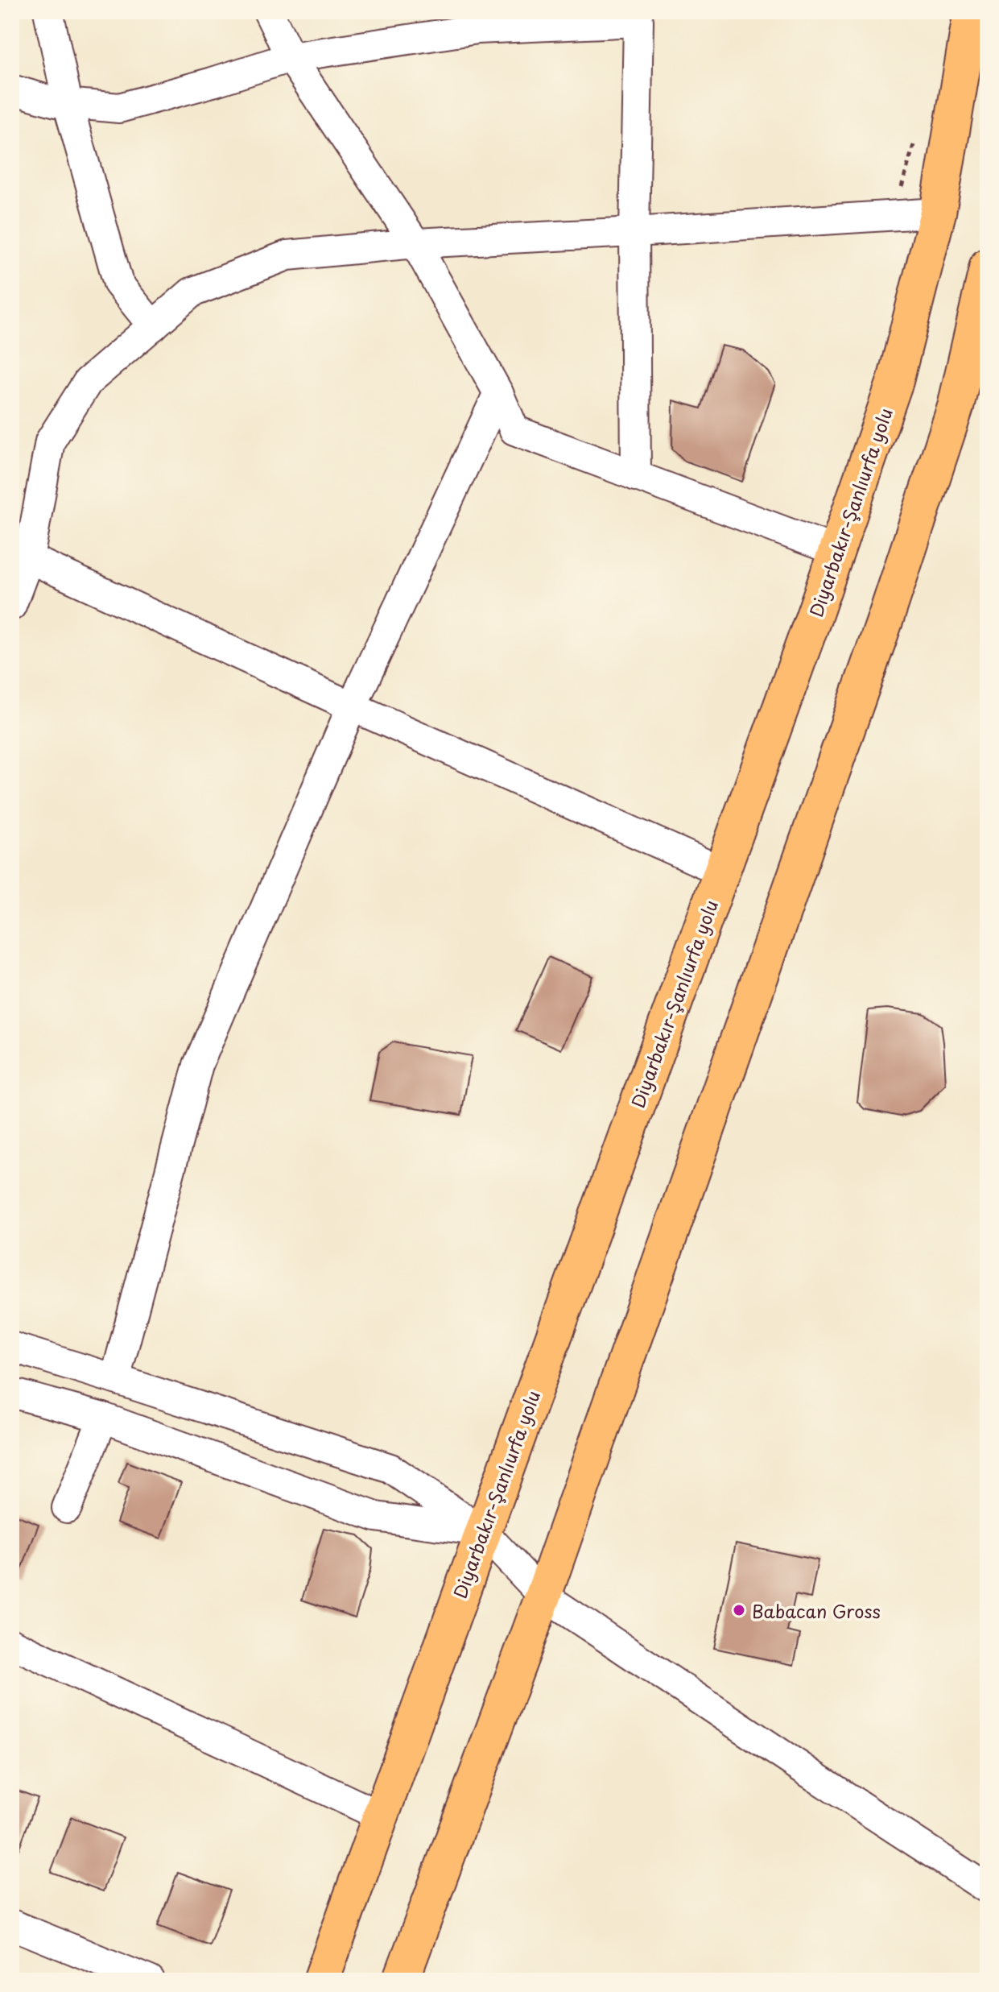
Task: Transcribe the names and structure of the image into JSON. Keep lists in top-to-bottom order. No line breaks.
{"streets":{"highway":["Diyarbakır-Şanlıurfa yolu"]},"places":["Babacan Gross"]}
